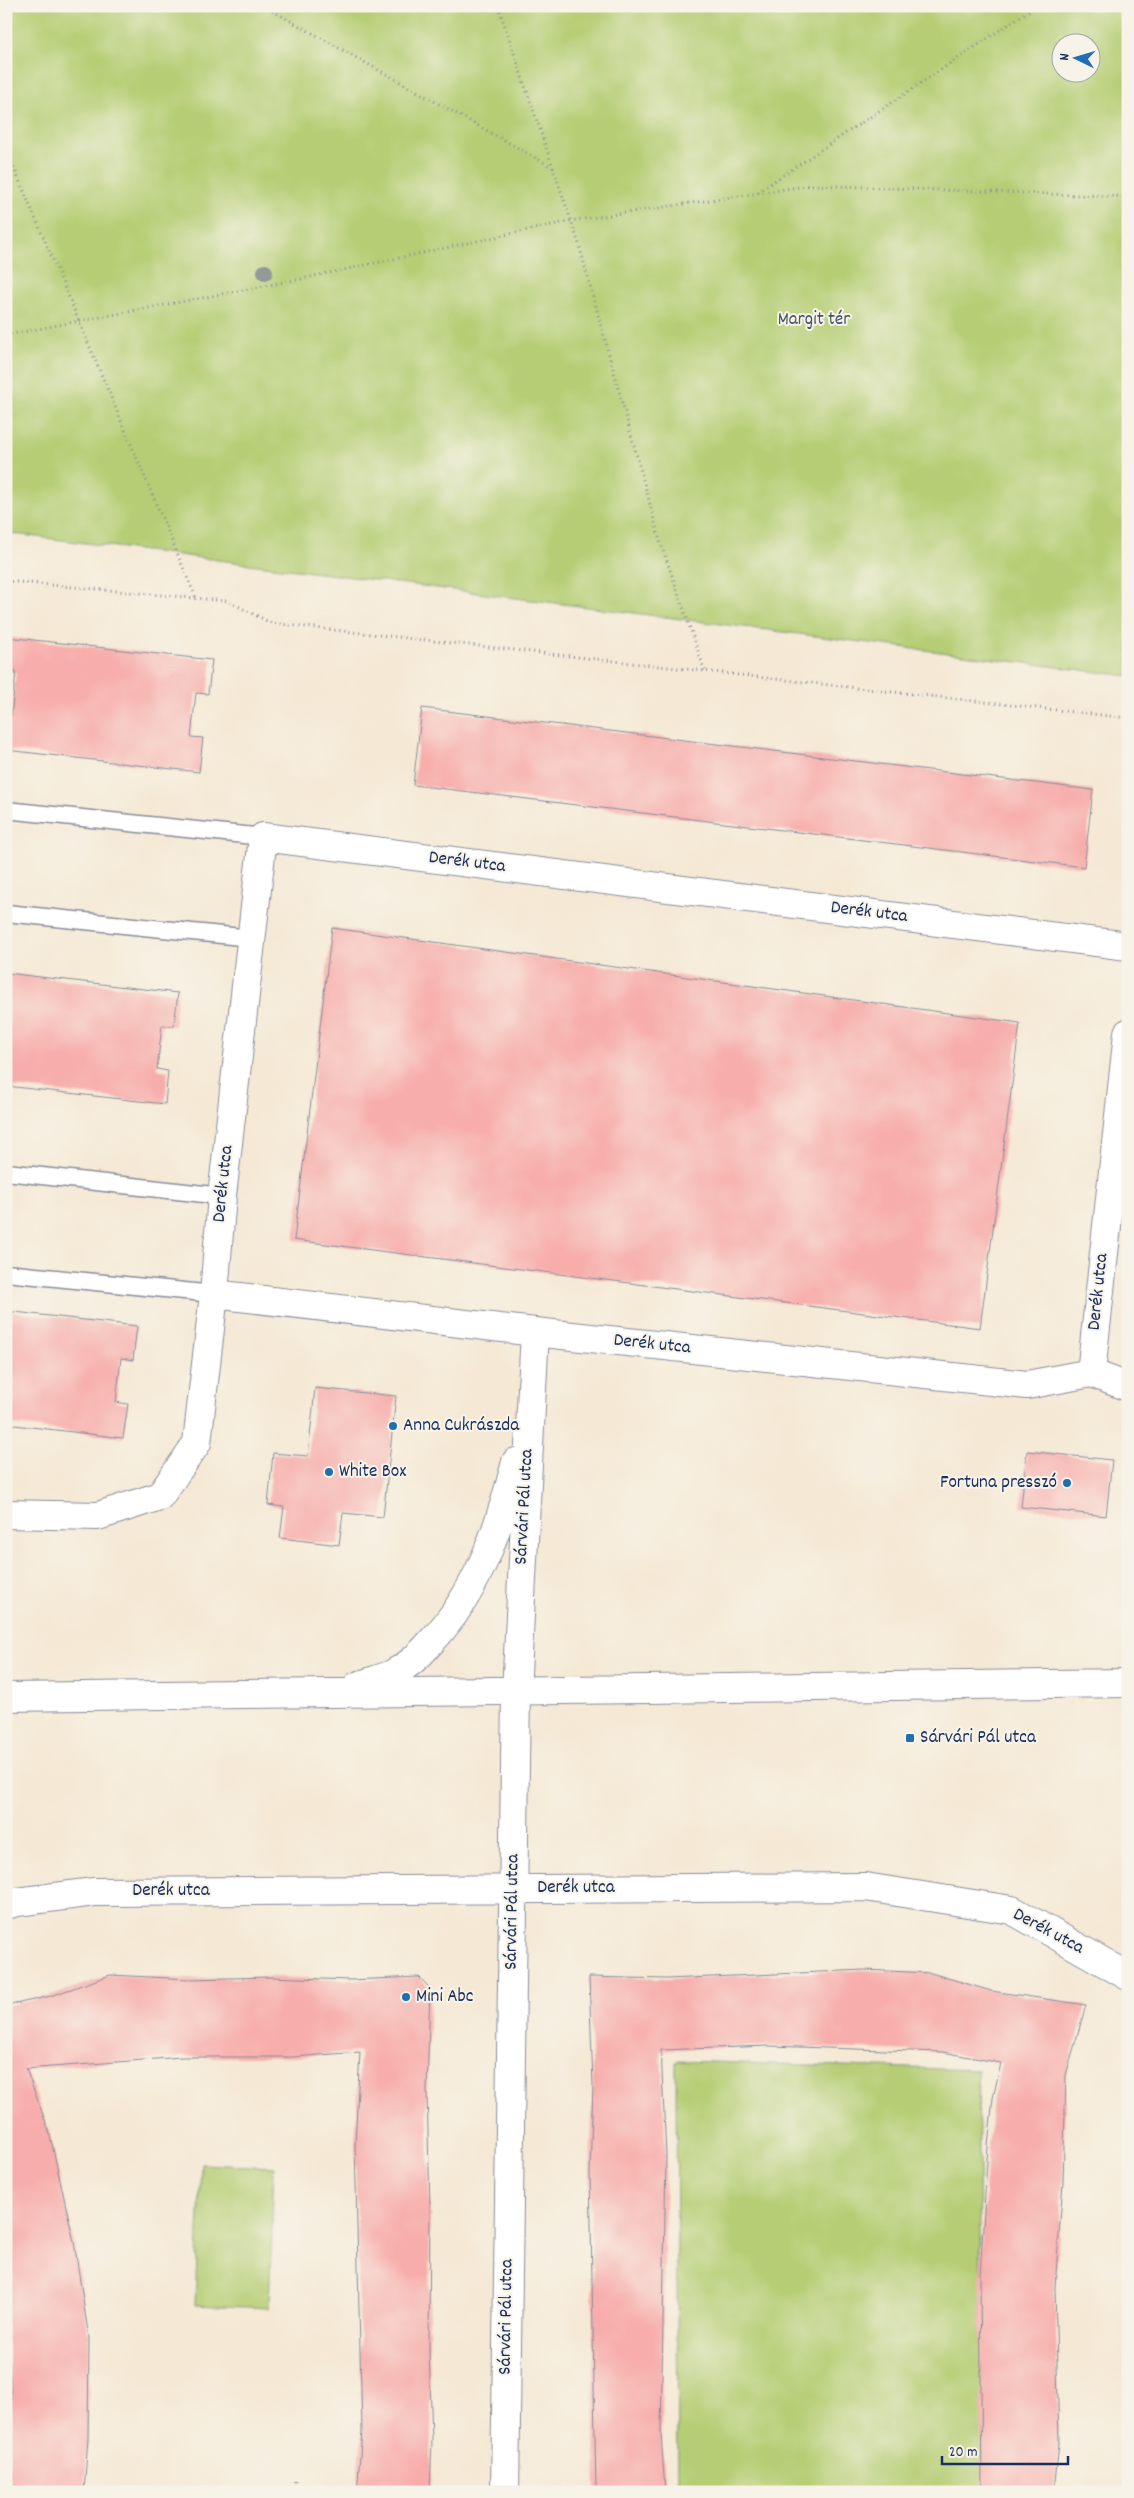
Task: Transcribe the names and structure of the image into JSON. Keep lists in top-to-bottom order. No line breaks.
{"streets":{"street":["Derék utca","Sárvári Pál utca"]},"crossings":[["Derék utca","Sárvári Pál utca"]],"parks":["Margit tér"],"places":{"other":["Anna Cukrászda","White Box","Fortuna presszó","Mini Abc"],"transit":["Sárvári Pál utca"]},"scale_bar":"20 m","north":"left"}
